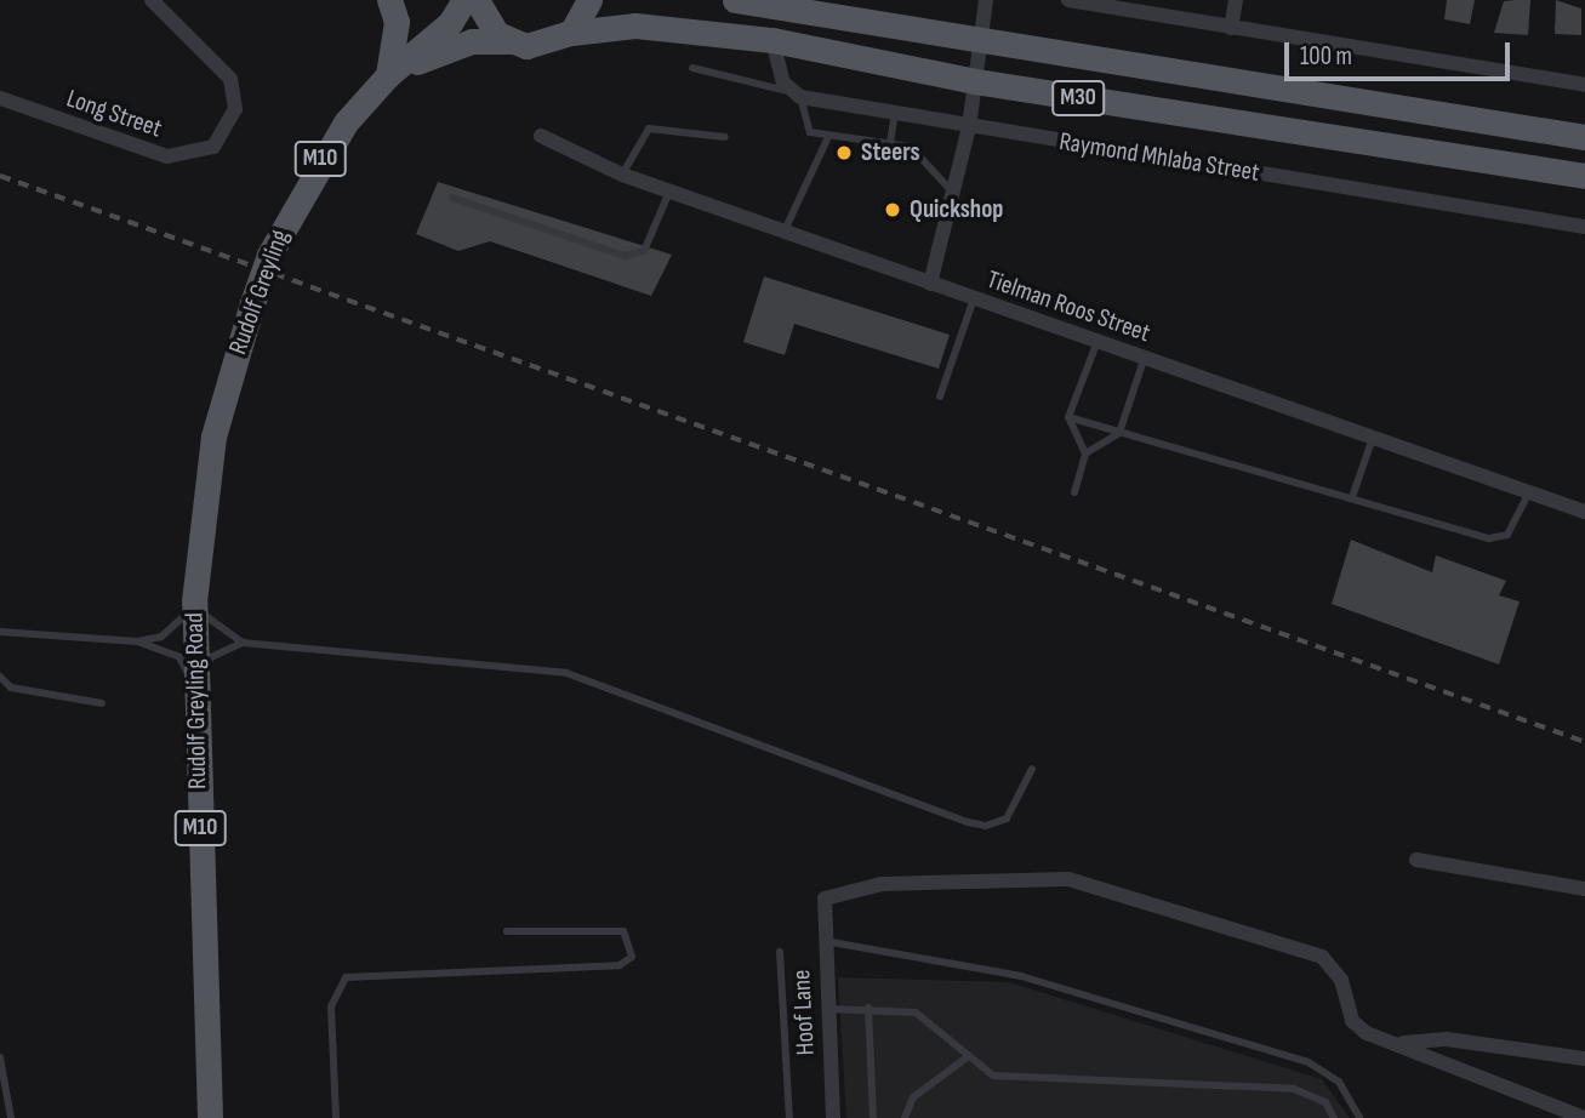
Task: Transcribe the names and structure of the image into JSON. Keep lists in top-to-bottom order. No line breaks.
{"streets":{"main road":["M30","Raymond Mhlaba Street","M10","Rudolf Greyling","Rudolf Greyling Road"],"street":["Long Street","Tielman Roos Street","Hoof Lane"]},"crossings":[["Raymond Mhlaba Street","Rudolf Greyling"],["Rudolf Greyling","Rudolf Greyling Road"]],"places":["Steers","Quickshop"],"scale_bar":"100 m"}
